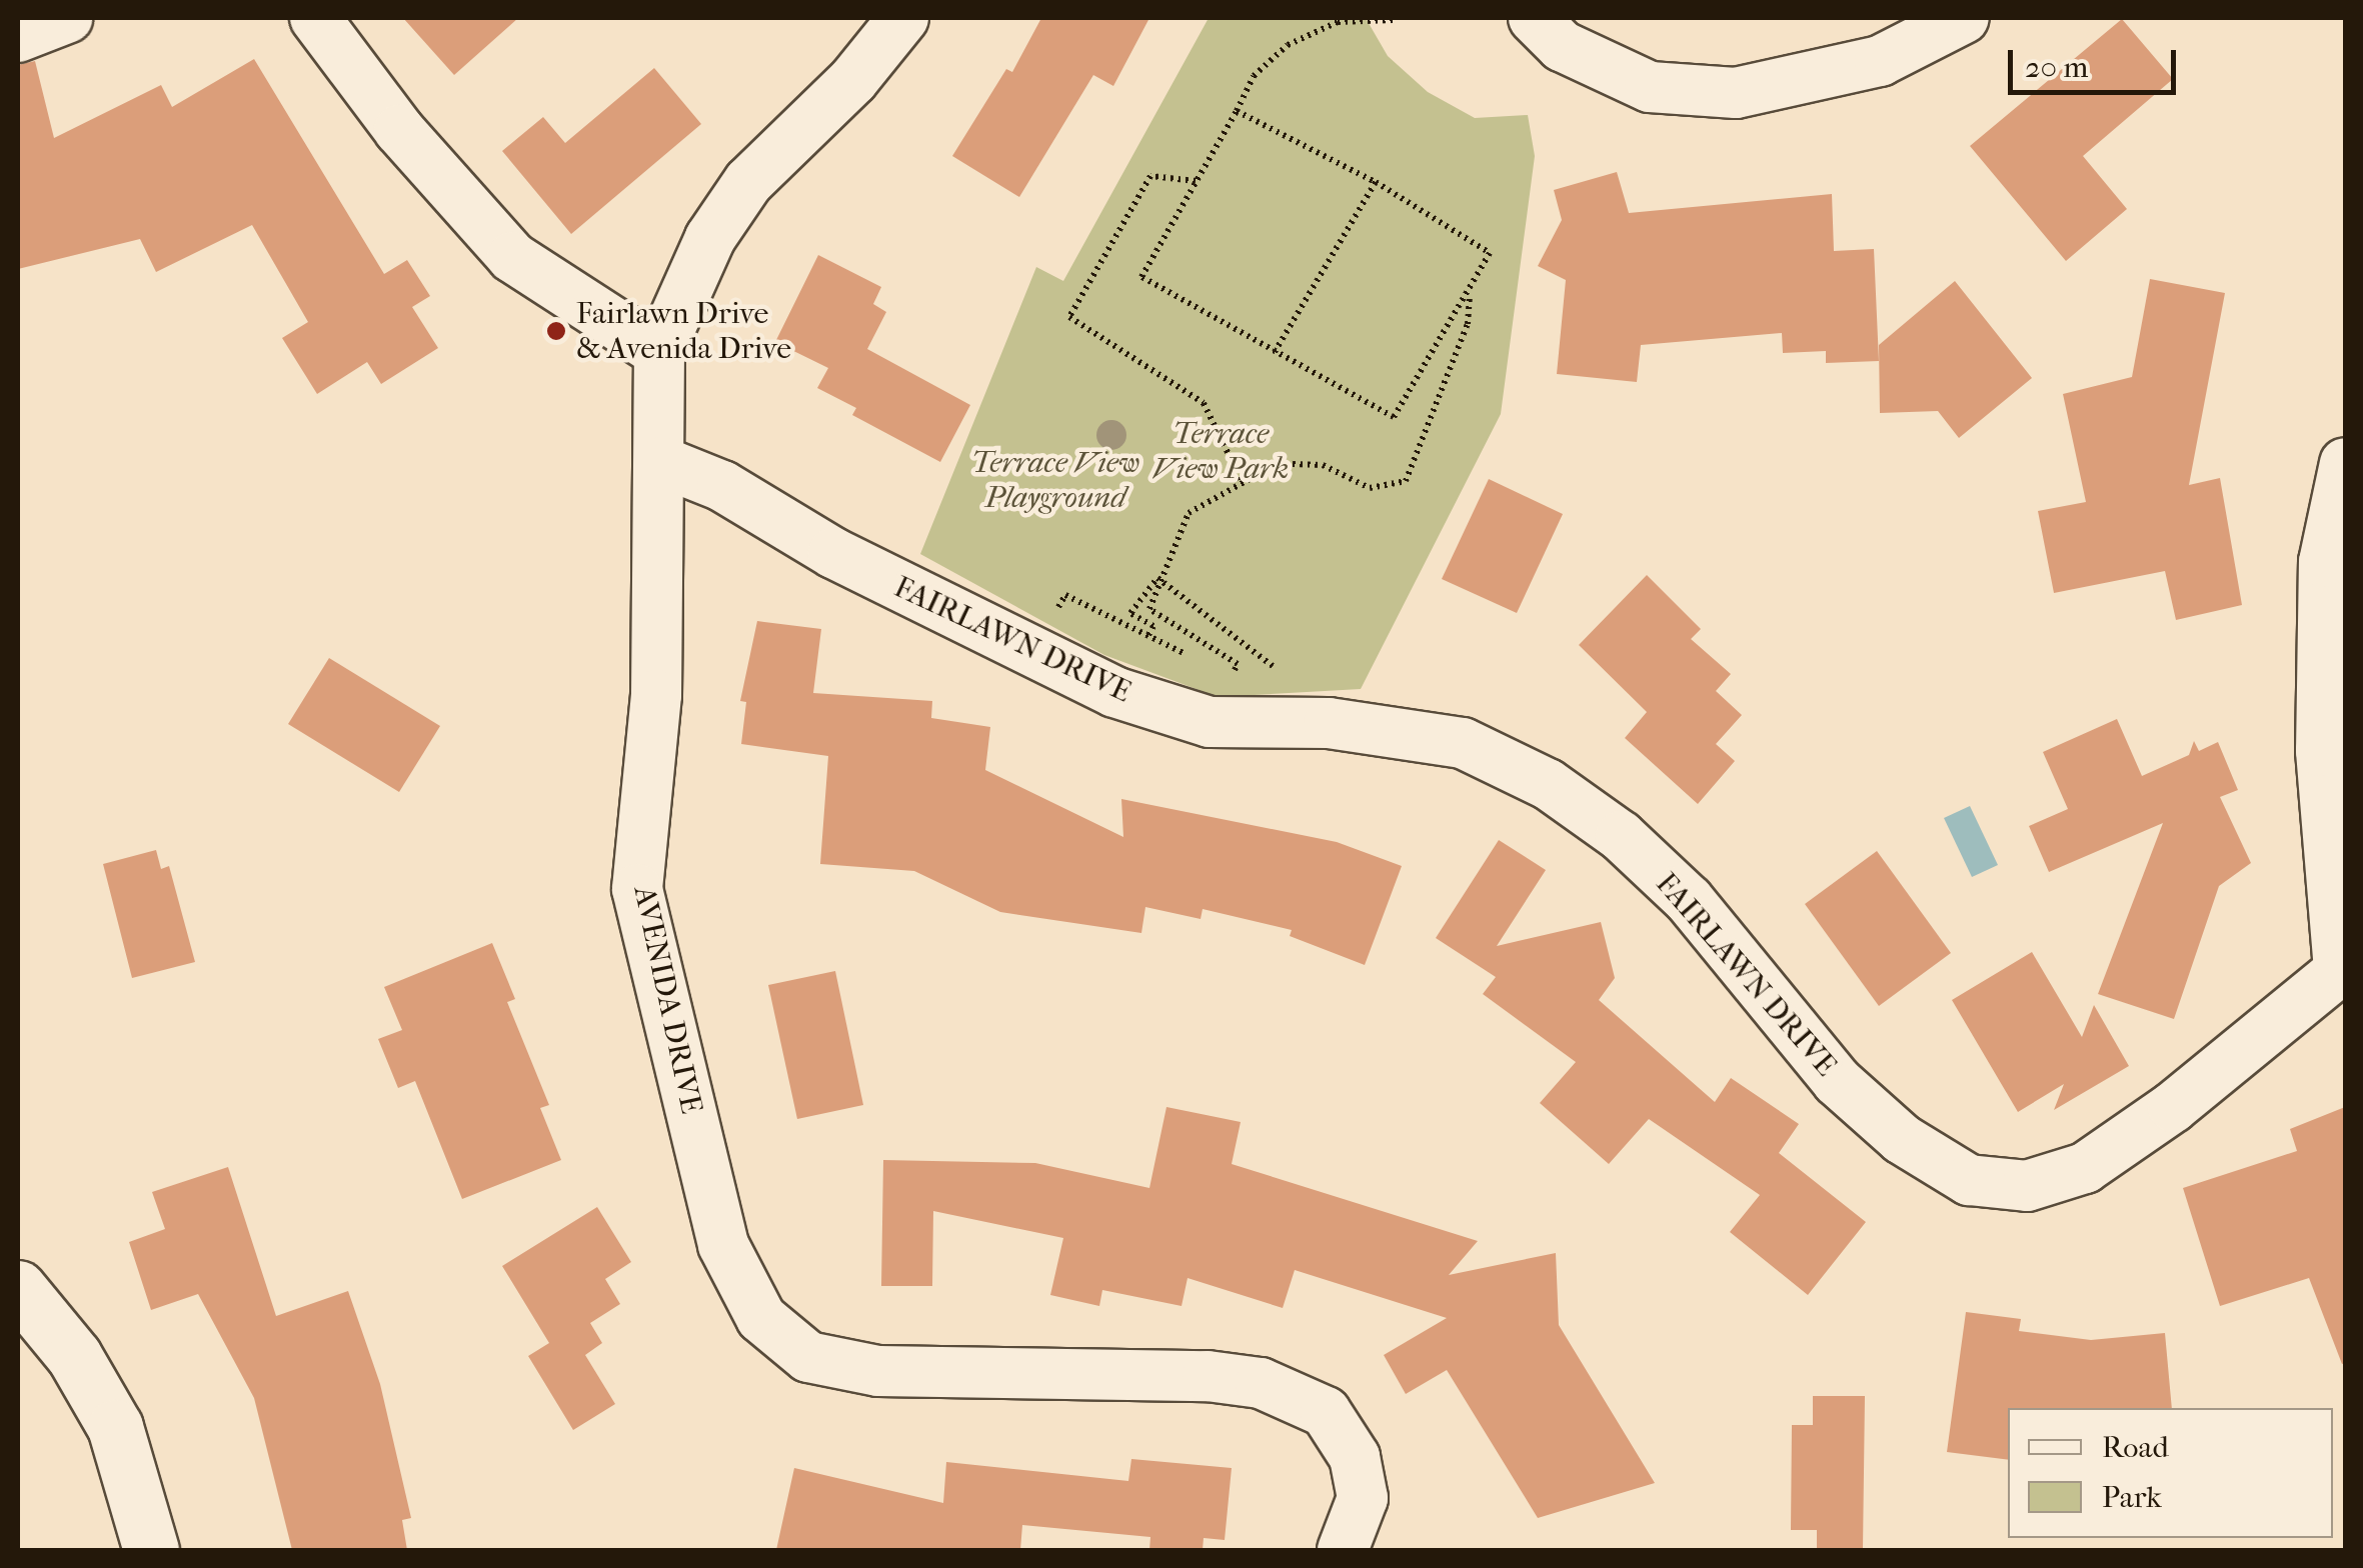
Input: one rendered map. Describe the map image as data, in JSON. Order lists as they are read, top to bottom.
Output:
{
  "streets": {
    "street": ["FAIRLAWN DRIVE", "AVENIDA DRIVE"]
  },
  "crossings": [
    ["FAIRLAWN DRIVE", "AVENIDA DRIVE"]
  ],
  "parks": ["Terrace View Park", "Terrace View Playground"],
  "places": ["Fairlawn Drive & Avenida Drive"],
  "legend": ["Road", "Park"],
  "scale_bar": "20 m"
}
